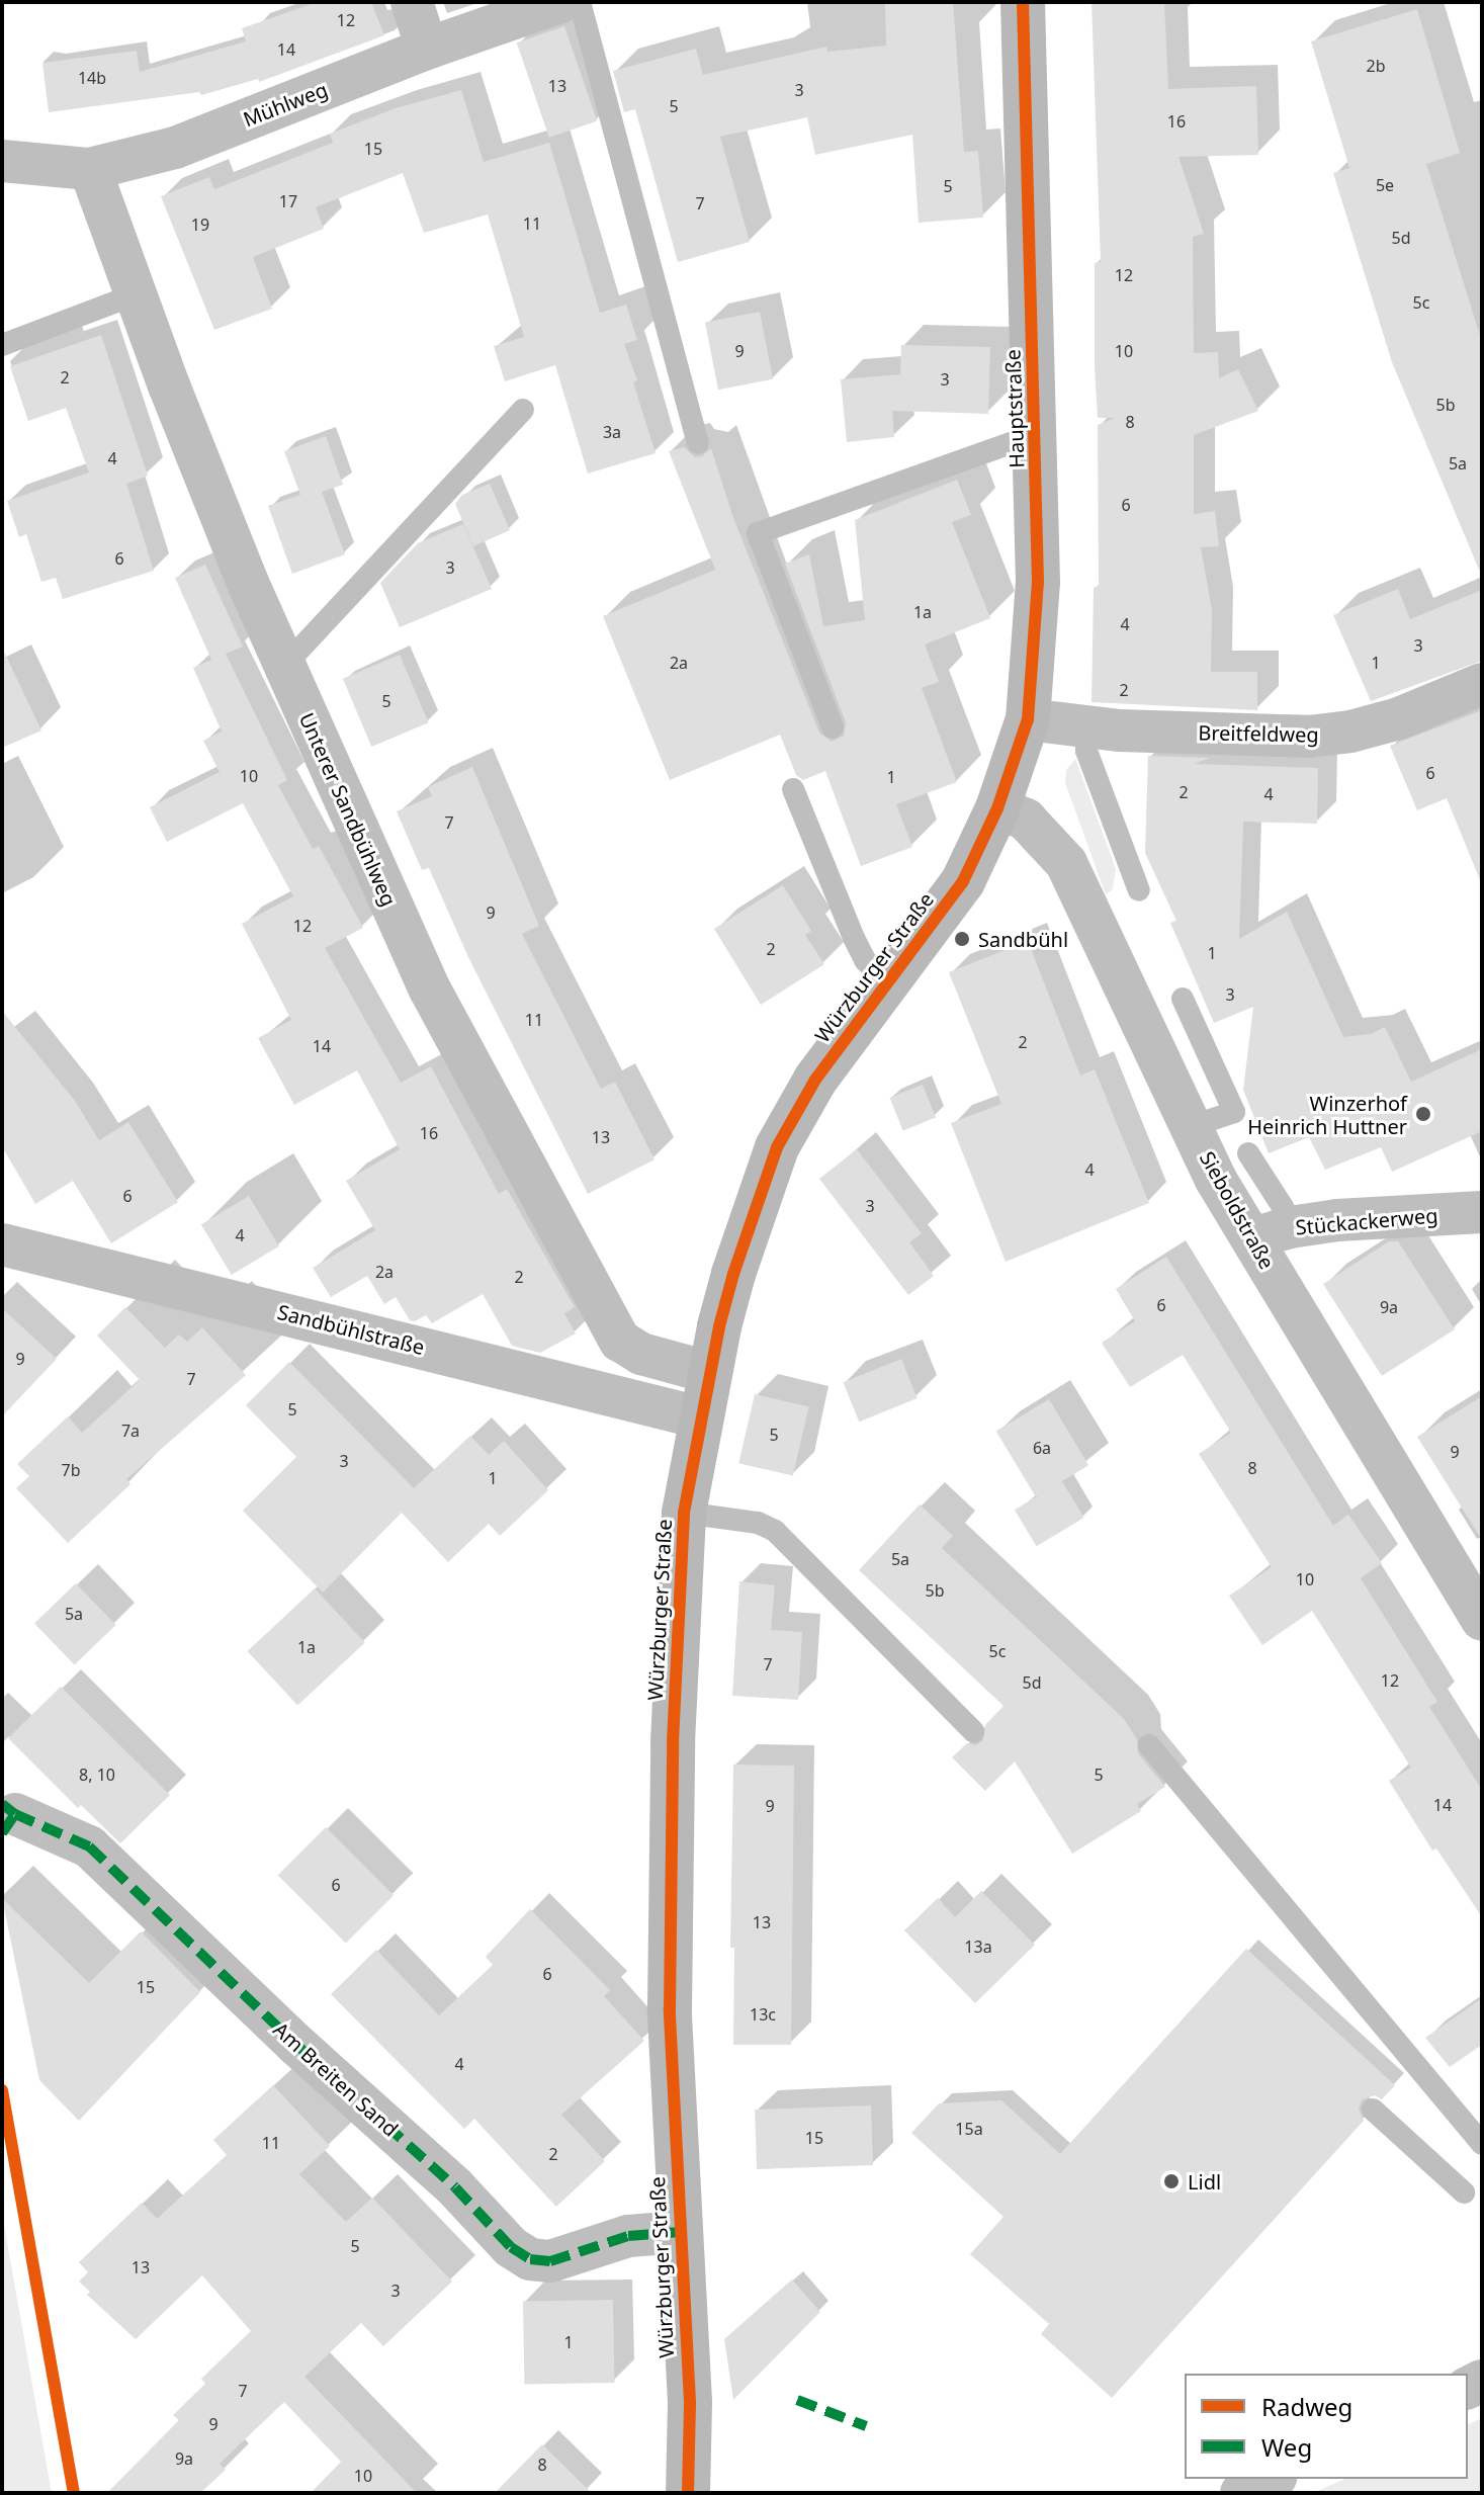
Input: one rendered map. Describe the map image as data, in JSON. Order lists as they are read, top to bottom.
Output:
{
  "streets": {
    "street": [
      "Mühlweg",
      "Hauptstraße",
      "Breitfeldweg",
      "Unterer Sandbühlweg",
      "Würzburger Straße",
      "Sieboldstraße",
      "Stückackerweg",
      "Sandbühlstraße",
      "Am Breiten Sand"
    ]
  },
  "crossings": [
    ["Mühlweg", "Unterer Sandbühlweg"],
    ["Hauptstraße", "Breitfeldweg"],
    ["Hauptstraße", "Würzburger Straße"],
    ["Hauptstraße", "Sieboldstraße"],
    ["Unterer Sandbühlweg", "Würzburger Straße"],
    ["Würzburger Straße", "Sieboldstraße"],
    ["Würzburger Straße", "Sandbühlstraße"],
    ["Würzburger Straße", "Am Breiten Sand"],
    ["Sieboldstraße", "Stückackerweg"]
  ],
  "places": ["Sandbühl", "Winzerhof Heinrich Huttner", "Lidl"],
  "house_numbers": [
    "12",
    "14",
    "2b",
    "14b",
    "13",
    "3",
    "5",
    "16",
    "15",
    "5e",
    "5",
    "17",
    "7",
    "11",
    "19",
    "5d",
    "12",
    "5c",
    "9",
    "10",
    "2",
    "3",
    "5b",
    "8",
    "3a",
    "4",
    "5a",
    "6",
    "6",
    "3",
    "1a",
    "4",
    "3",
    "2a",
    "1",
    "2",
    "5",
    "6",
    "10",
    "1",
    "2",
    "4",
    "7",
    "9",
    "12",
    "2",
    "1",
    "3",
    "11",
    "2",
    "14",
    "16",
    "13",
    "4",
    "6",
    "3",
    "4",
    "2a",
    "2",
    "6",
    "9a",
    "9",
    "7",
    "5",
    "7a",
    "5",
    "6a",
    "9",
    "3",
    "8",
    "7b",
    "1",
    "5a",
    "10",
    "5b",
    "5a",
    "1a",
    "5c",
    "7",
    "12",
    "5d",
    "8, 10",
    "5",
    "14",
    "9",
    "6",
    "13",
    "13a",
    "6",
    "15",
    "13c",
    "4",
    "15a",
    "15",
    "11",
    "2",
    "5",
    "13",
    "3",
    "1",
    "7",
    "9",
    "9a",
    "8",
    "10"
  ],
  "legend": ["Radweg", "Weg"]
}
